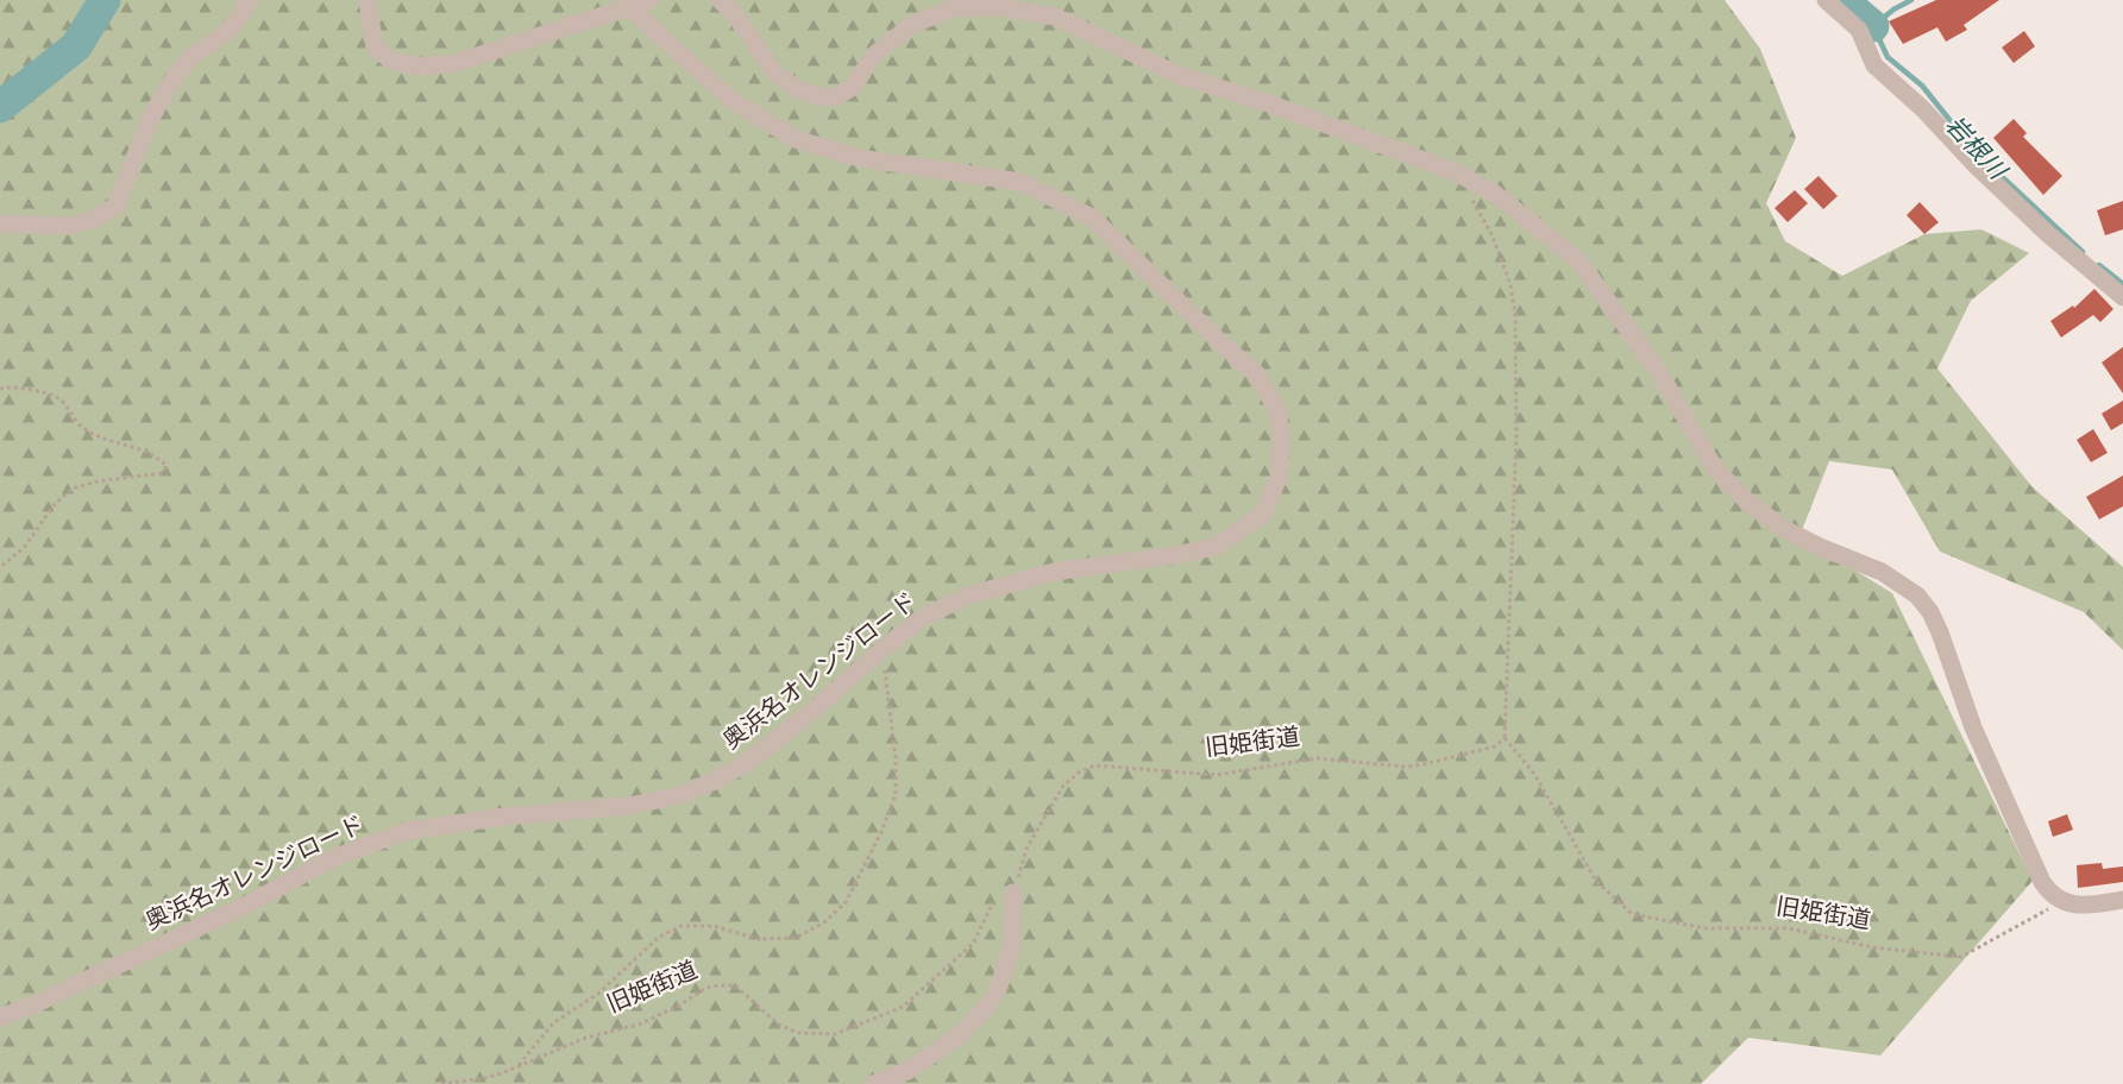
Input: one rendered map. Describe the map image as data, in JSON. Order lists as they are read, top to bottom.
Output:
{
  "streets": {
    "street": ["奥浜名オレンジロード"],
    "path": ["旧姫街道"]
  },
  "water": ["岩根川"]
}
